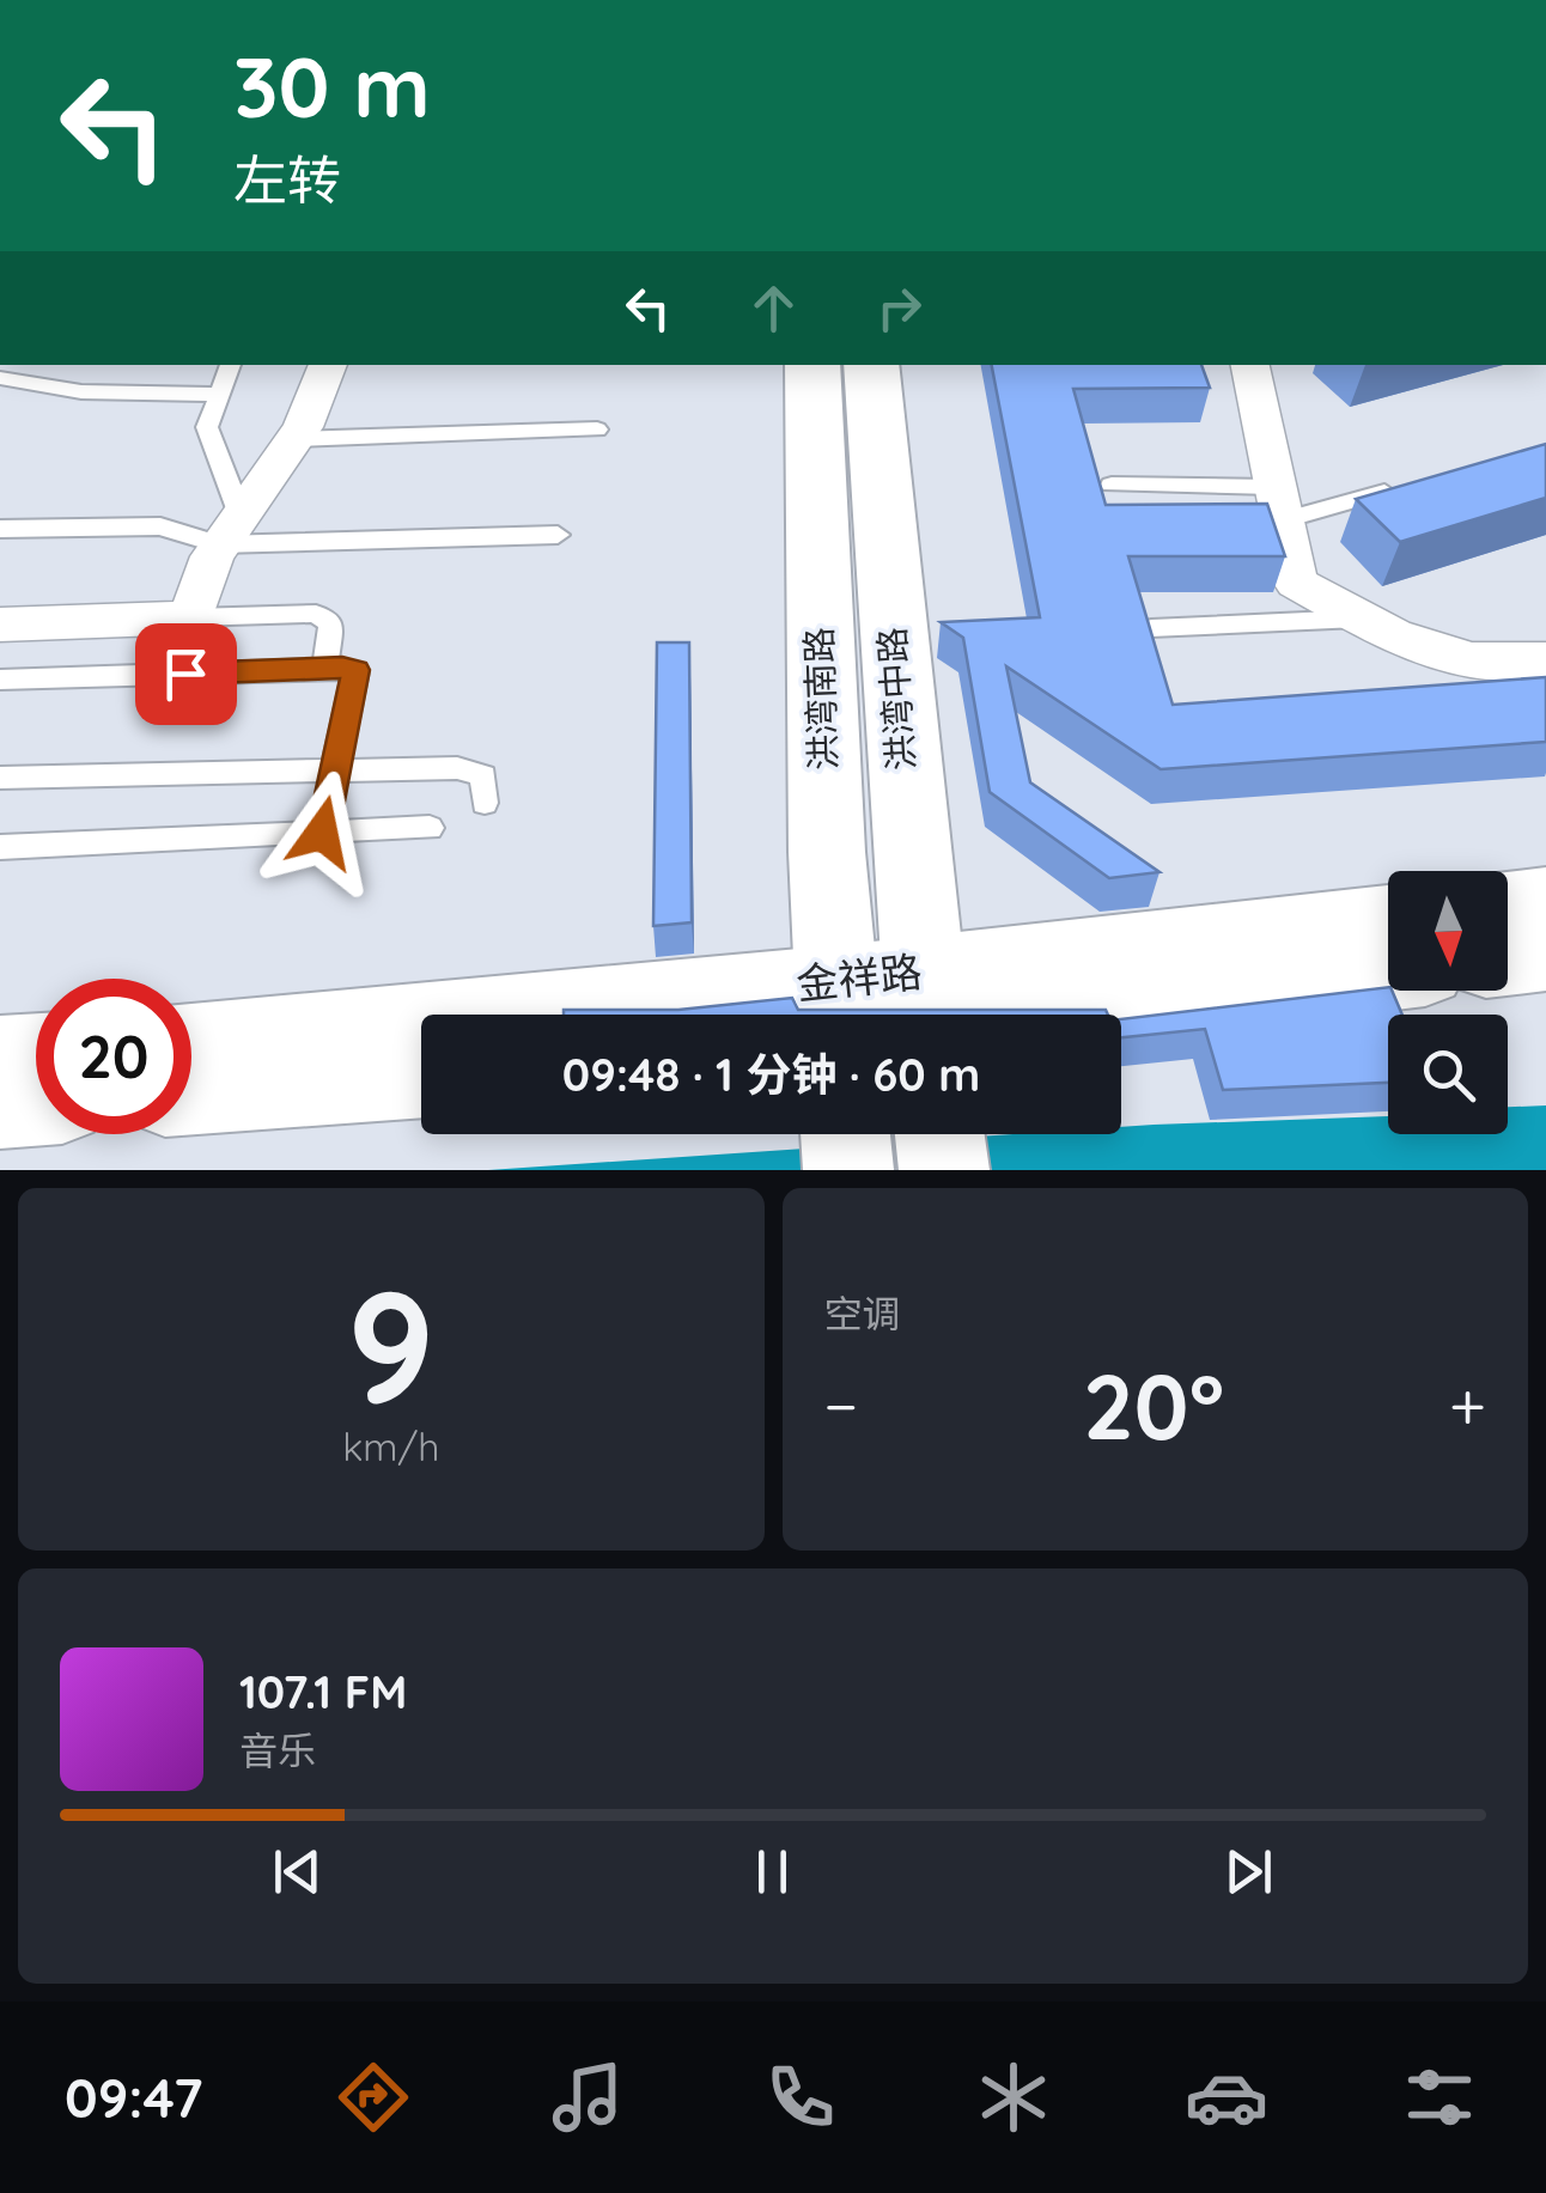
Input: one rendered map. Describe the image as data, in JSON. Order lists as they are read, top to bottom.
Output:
{
  "streets": {
    "main road": ["洪湾南路", "洪湾中路", "金祥路"]
  },
  "crossings": [
    ["洪湾南路", "洪湾中路"],
    ["洪湾南路", "金祥路"],
    ["洪湾中路", "金祥路"]
  ],
  "north": "bottom",
  "page": {
    "turn": ["30 m", "左转"],
    "limit": "20",
    "trip": "09:48 · 1 分钟 · 60 m",
    "tile": [
      ["9", "km/h"],
      "空调"
    ],
    "heat": ["−", "20°", "+"],
    "song": ["107.1 FM", "音乐"],
    "tabs": "09:47"
  }
}
